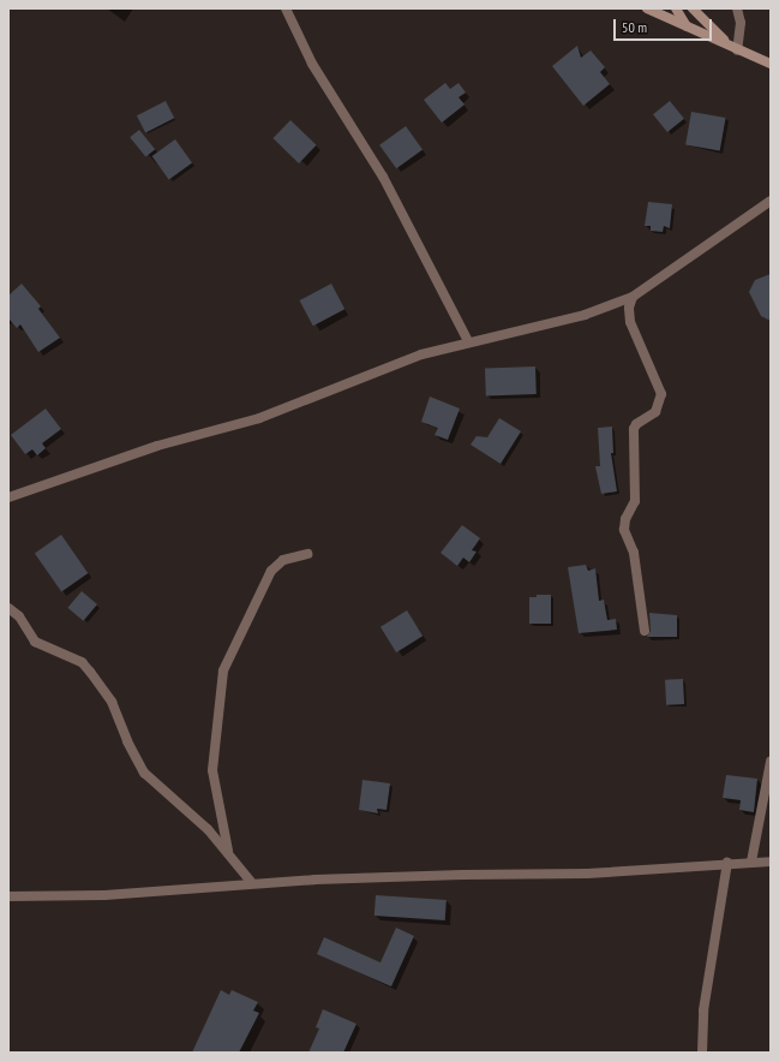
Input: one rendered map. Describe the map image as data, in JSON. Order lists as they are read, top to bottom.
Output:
{
  "scale_bar": "50 m"
}
